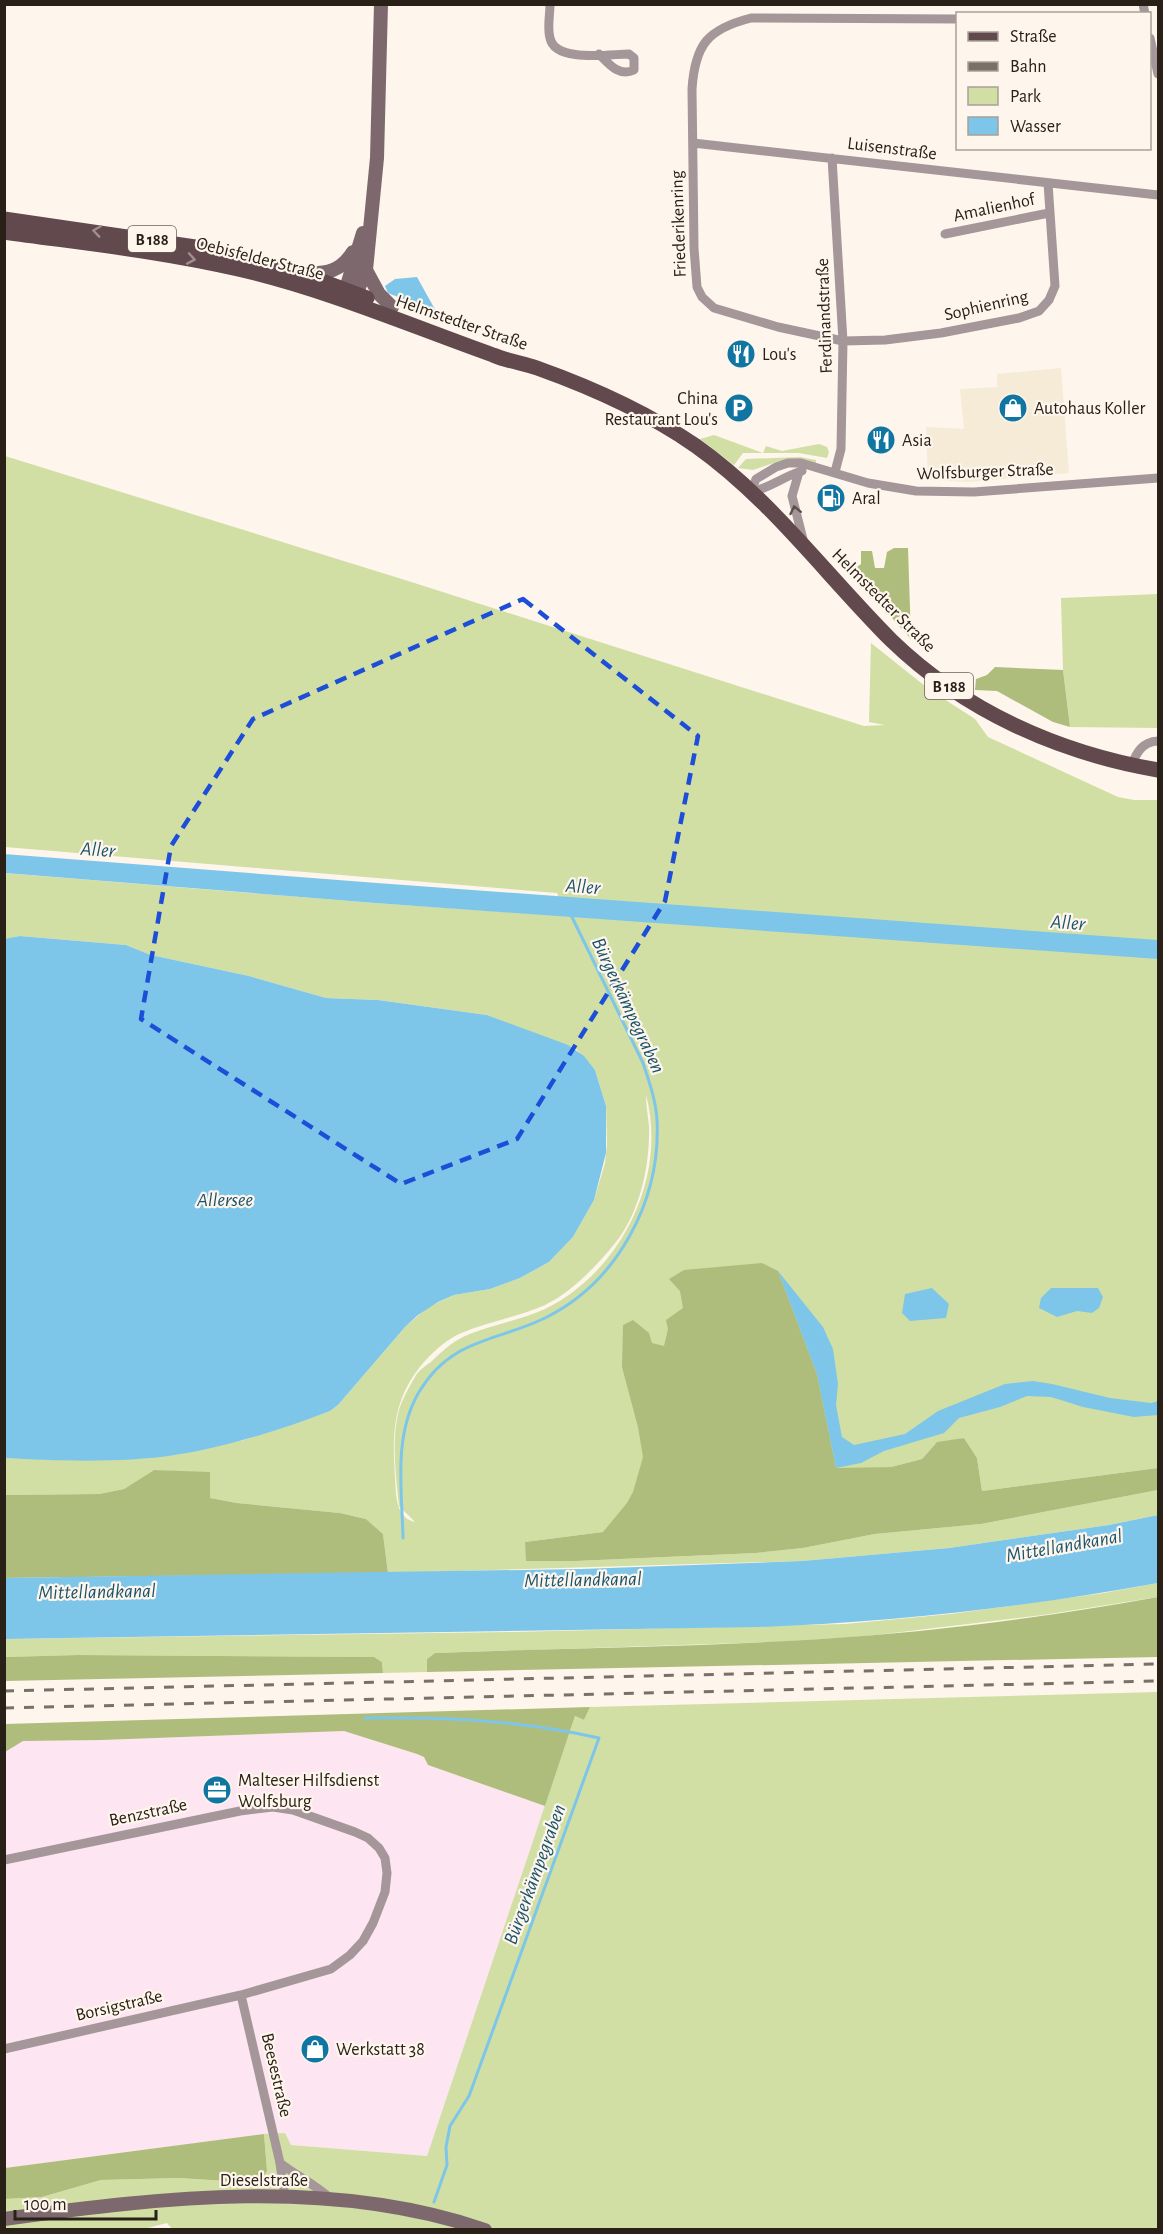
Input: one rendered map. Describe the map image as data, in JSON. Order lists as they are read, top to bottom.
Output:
{
  "streets": {
    "main road": [
      "B 188",
      "Oebisfelder Straße",
      "Helmstedter Straße",
      "Dieselstraße"
    ],
    "street": [
      "Luisenstraße",
      "Amalienhof",
      "Friederikenring",
      "Sophienring",
      "Ferdinandstraße",
      "Wolfsburger Straße",
      "Benzstraße",
      "Borsigstraße",
      "Beesestraße"
    ]
  },
  "crossings": [
    ["Luisenstraße", "Friederikenring"],
    ["Luisenstraße", "Sophienring"],
    ["Luisenstraße", "Ferdinandstraße"],
    ["Amalienhof", "Sophienring"],
    ["Friederikenring", "Sophienring"],
    ["Friederikenring", "Ferdinandstraße"],
    ["Oebisfelder Straße", "Helmstedter Straße"],
    ["Sophienring", "Ferdinandstraße"],
    ["Ferdinandstraße", "Wolfsburger Straße"],
    ["Helmstedter Straße", "Wolfsburger Straße"],
    ["Benzstraße", "Borsigstraße"],
    ["Benzstraße", "Beesestraße"],
    ["Borsigstraße", "Beesestraße"],
    ["Beesestraße", "Dieselstraße"]
  ],
  "water": [
    "Aller",
    "Bürgerkämpegraben",
    "Allersee",
    "Mittellandkanal"
  ],
  "places": {
    "restaurant": ["Lou's", "Asia"],
    "parking": ["China Restaurant Lou's"],
    "shop": ["Autohaus Koller", "Werkstatt 38"],
    "fuel station": ["Aral"],
    "office": ["Malteser Hilfsdienst Wolfsburg"]
  },
  "legend": [
    "Straße",
    "Bahn",
    "Park",
    "Wasser"
  ],
  "scale_bar": "100 m"
}
